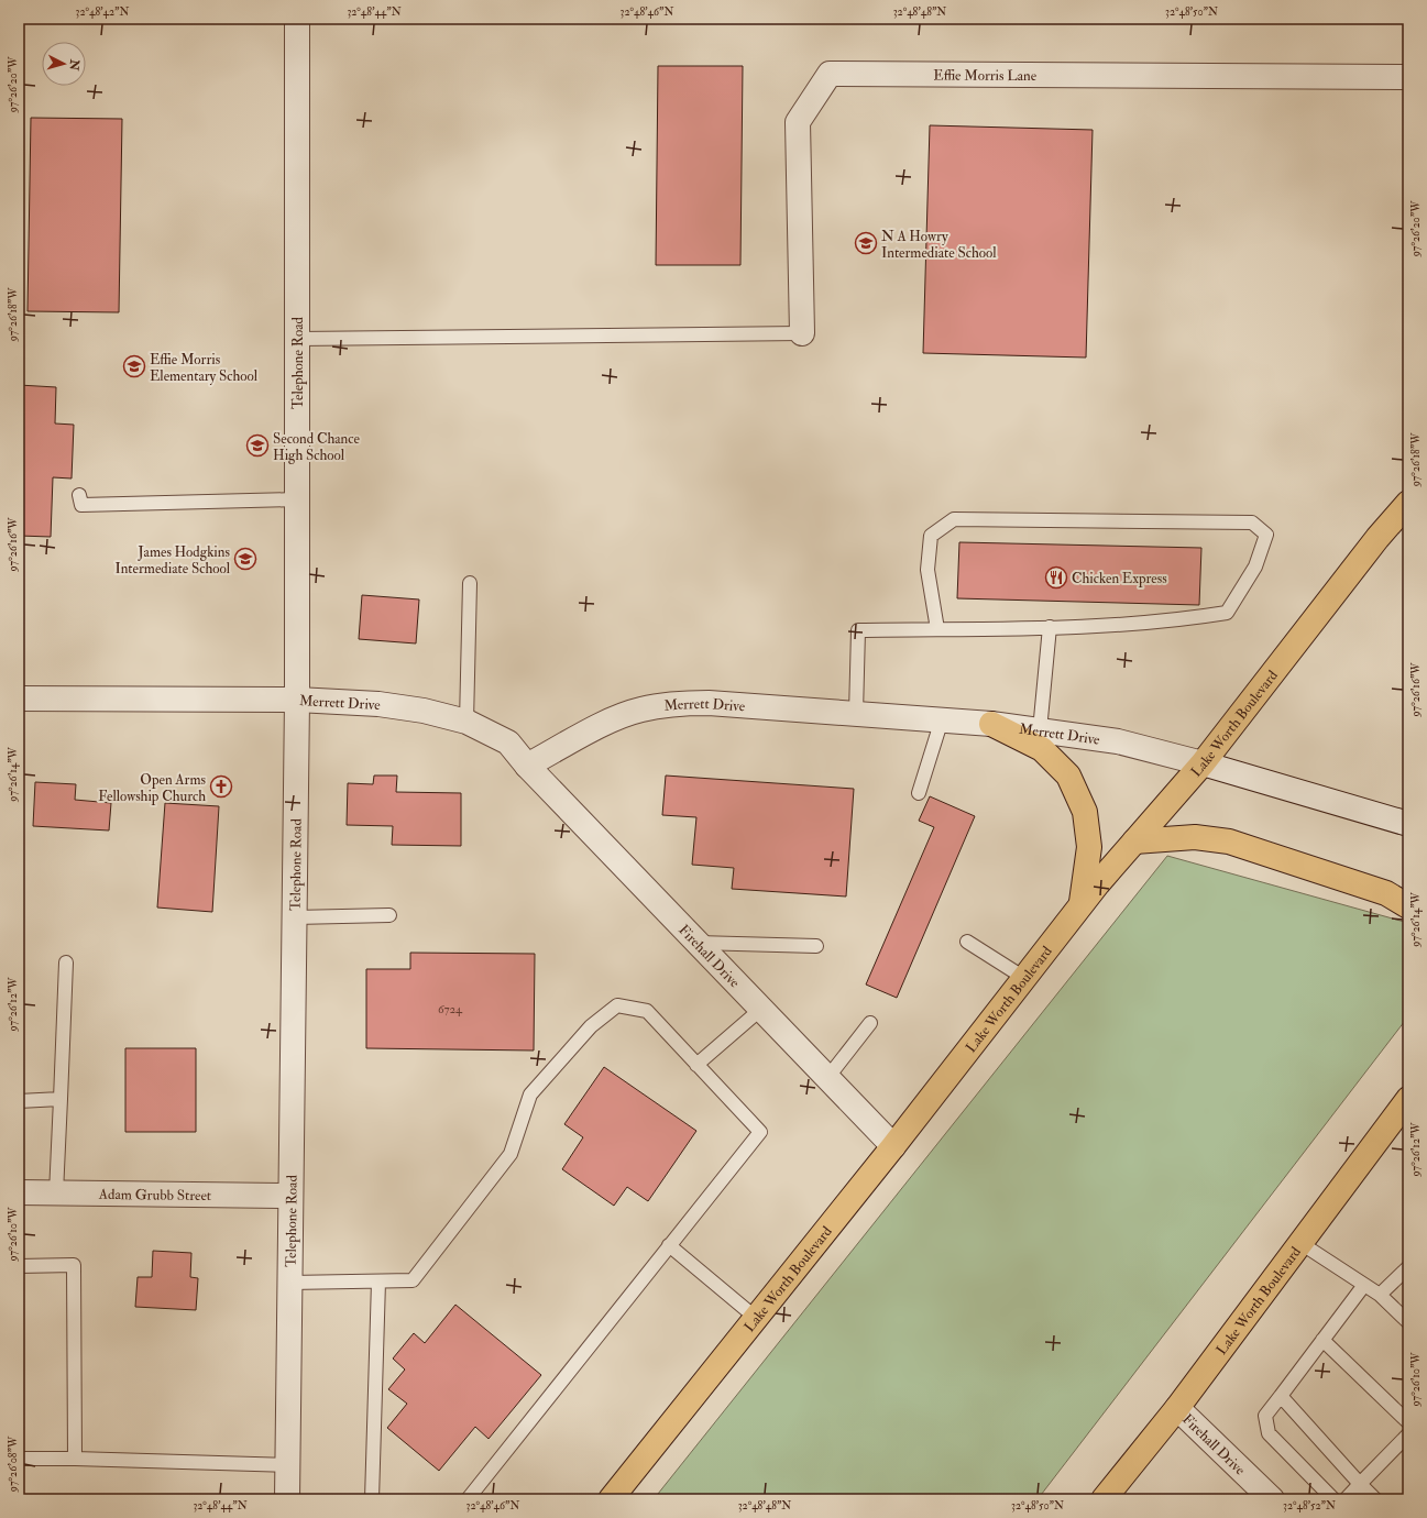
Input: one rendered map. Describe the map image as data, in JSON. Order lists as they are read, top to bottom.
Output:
{
  "streets": {
    "highway": ["Lake Worth Boulevard"],
    "street": [
      "Effie Morris Lane",
      "Telephone Road",
      "Merrett Drive",
      "Firehall Drive",
      "Adam Grubb Street"
    ]
  },
  "crossings": [
    ["Telephone Road", "Merrett Drive"],
    ["Telephone Road", "Adam Grubb Street"],
    ["Merrett Drive", "Lake Worth Boulevard"],
    ["Merrett Drive", "Firehall Drive"],
    ["Lake Worth Boulevard", "Firehall Drive"]
  ],
  "places": {
    "school or university": [
      "N A Howry Intermediate School",
      "Effie Morris Elementary School",
      "Second Chance High School",
      "James Hodgkins Intermediate School"
    ],
    "restaurant": ["Chicken Express"],
    "church": ["Open Arms Fellowship Church"]
  },
  "house_numbers": ["6724"],
  "north": "right",
  "coordinates": [
    "32°48'42\"N",
    "32°48'44\"N",
    "32°48'46\"N",
    "32°48'48\"N",
    "32°48'50\"N",
    "97°26'20\"W",
    "97°26'18\"W",
    "97°26'16\"W",
    "97°26'14\"W",
    "97°26'12\"W",
    "97°26'10\"W",
    "97°26'08\"W",
    "32°48'52\"N"
  ]
}
